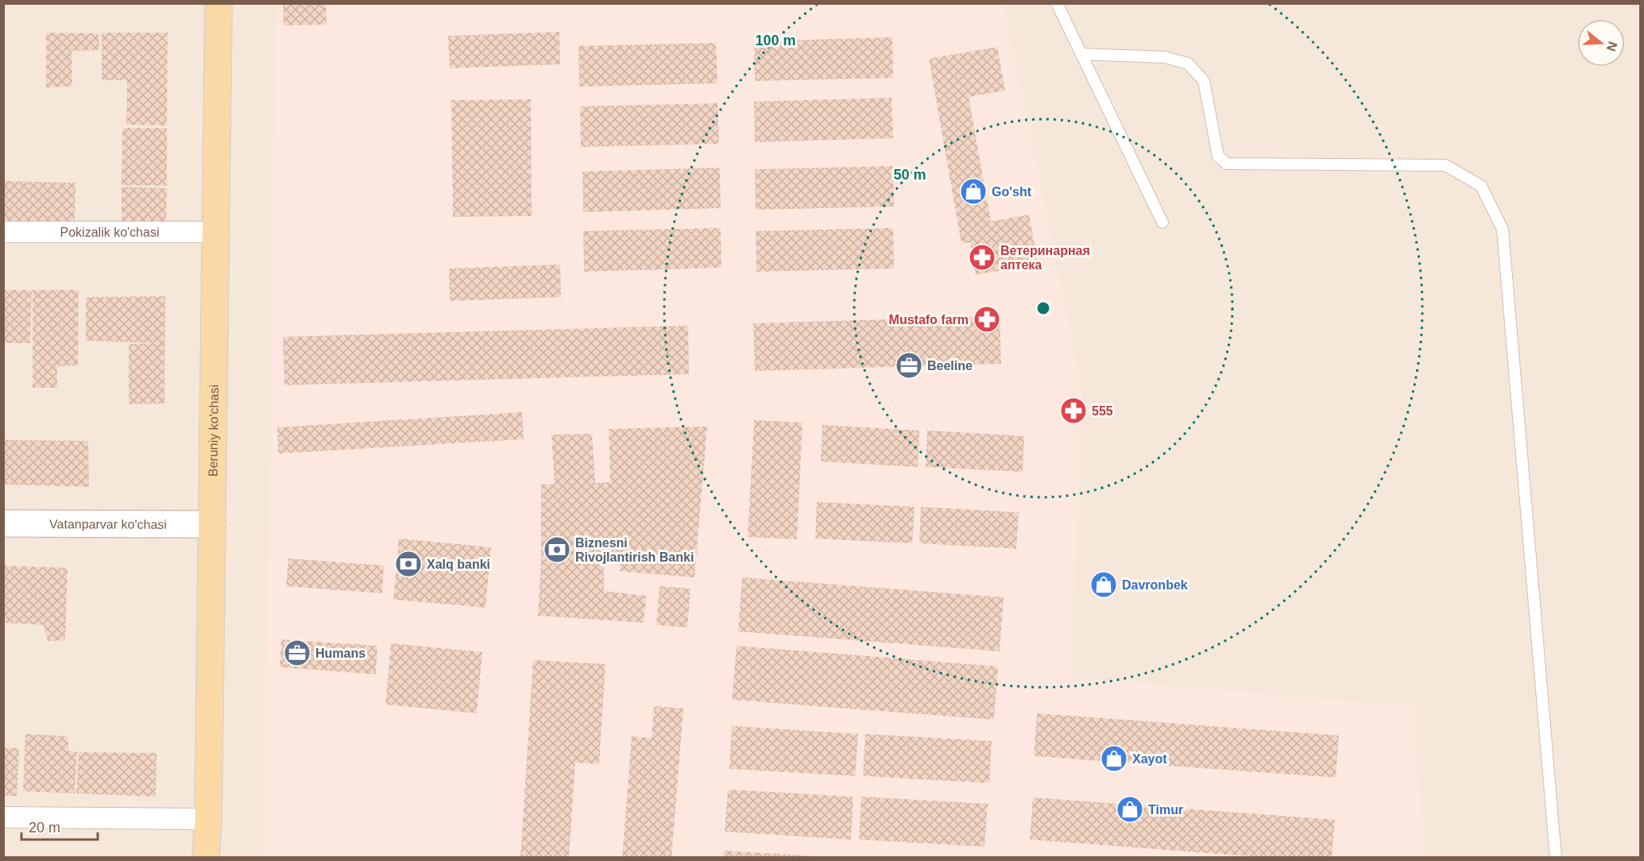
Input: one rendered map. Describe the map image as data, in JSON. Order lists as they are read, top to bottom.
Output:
{
  "streets": {
    "main road": ["Beruniy ko'chasi"],
    "street": ["Pokizalik ko'chasi", "Vatanparvar ko'chasi"]
  },
  "crossings": [
    ["Pokizalik ko'chasi", "Beruniy ko'chasi"],
    ["Beruniy ko'chasi", "Vatanparvar ko'chasi"]
  ],
  "places": {
    "shop": [
      "Go'sht",
      "Davronbek",
      "Xayot",
      "Timur"
    ],
    "pharmacy": ["Ветеринарная аптека", "Mustafo farm", "555"],
    "office": ["Beeline", "Humans"],
    "bank": ["Biznesni Rivojlantirish Banki", "Xalq banki"]
  },
  "scale_bar": "20 m",
  "north": "right",
  "rings": ["100 m", "50 m"]
}
